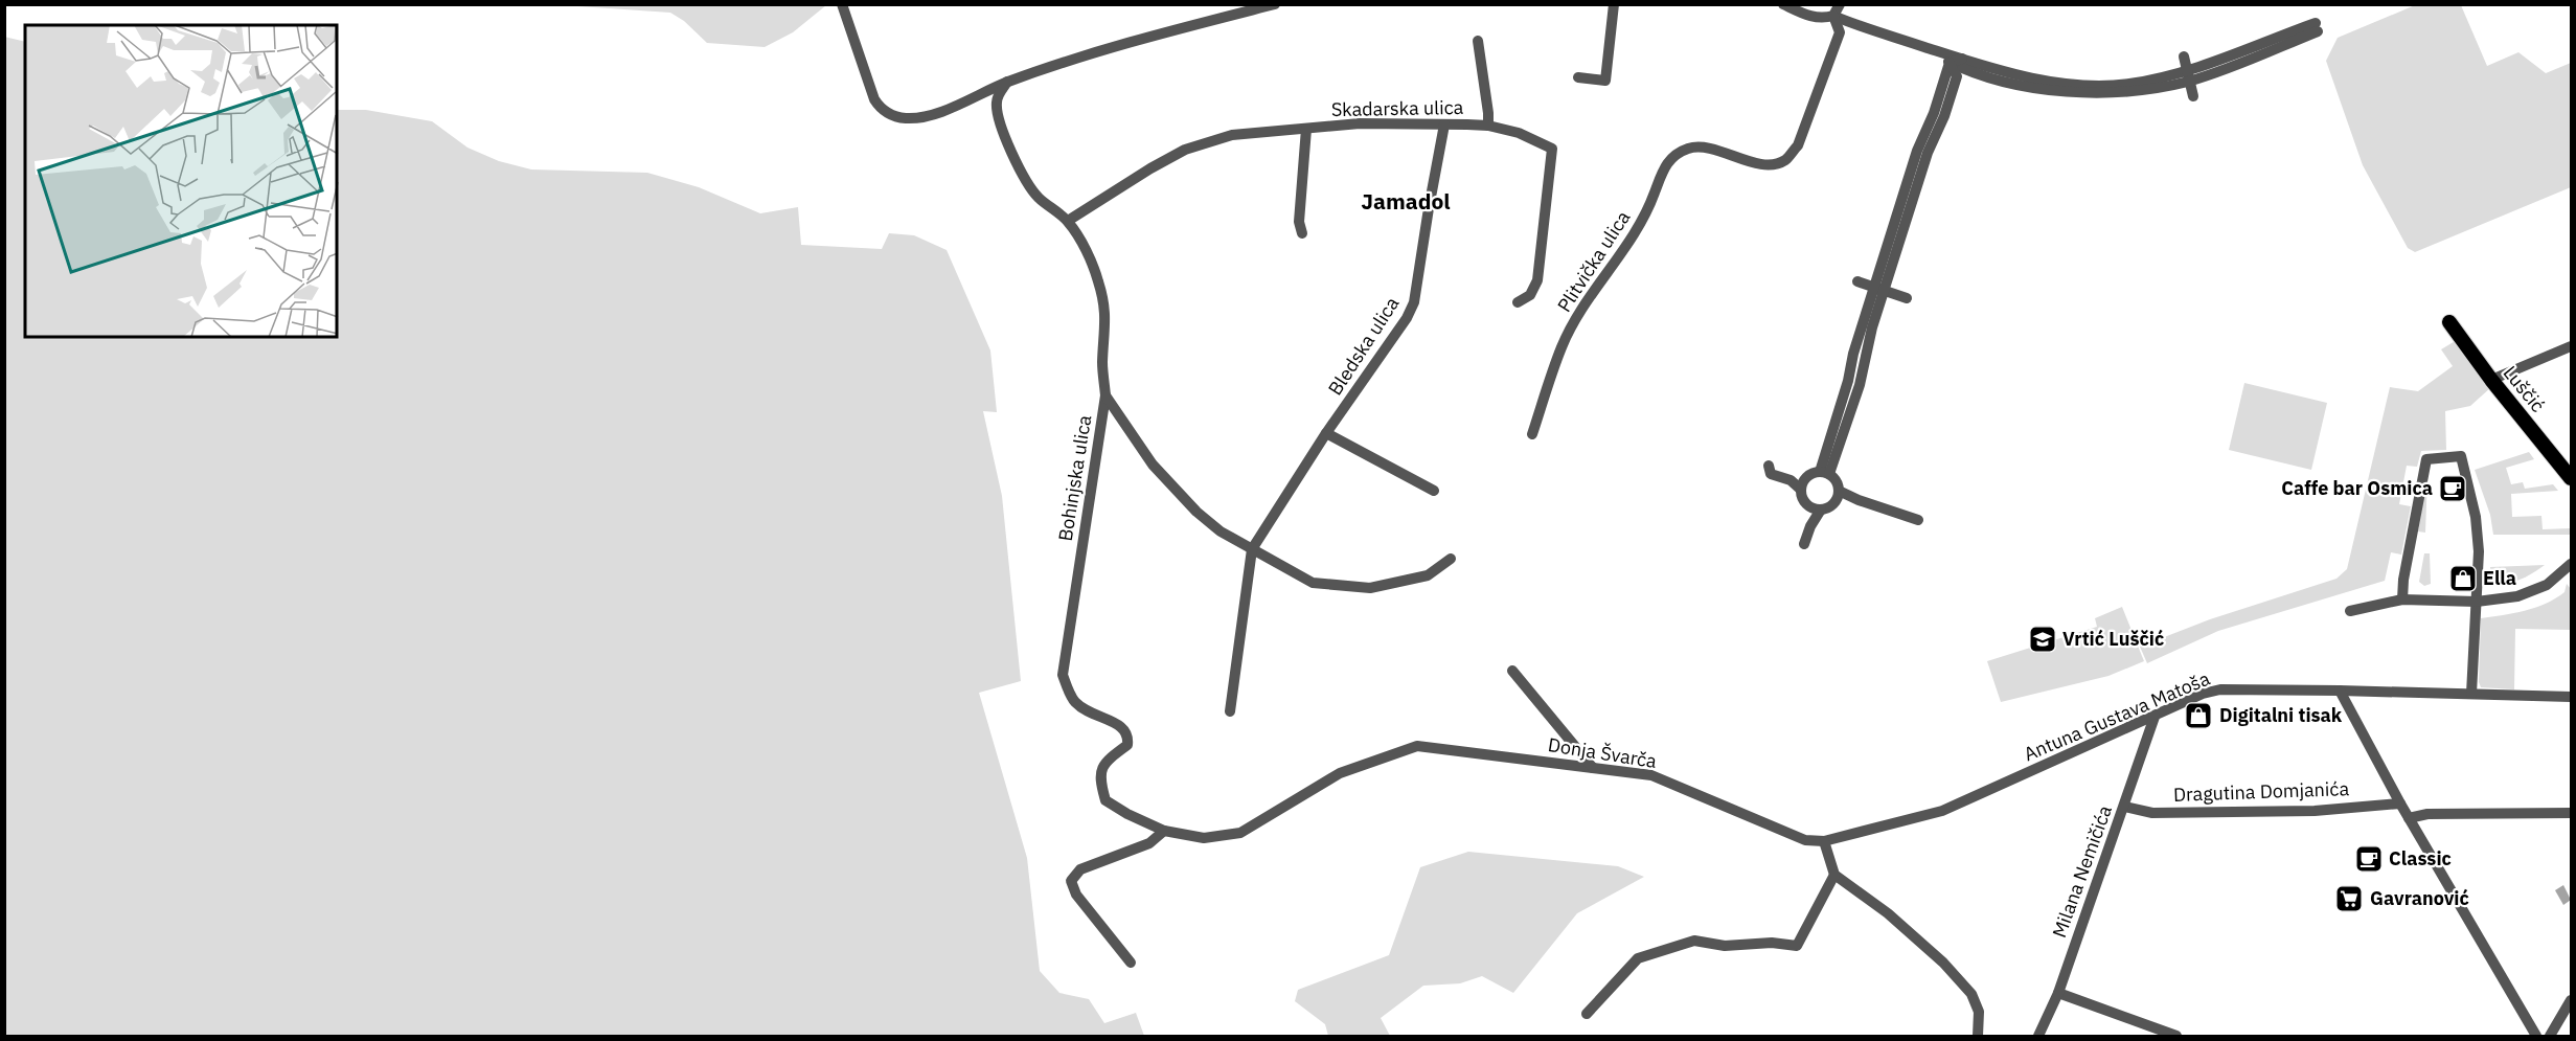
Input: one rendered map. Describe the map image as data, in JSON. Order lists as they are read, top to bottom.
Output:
{
  "streets": {
    "main road": ["Luščić"],
    "street": [
      "Skadarska ulica",
      "Plitvička ulica",
      "Bledska ulica",
      "Bohinjska ulica",
      "Antuna Gustava Matoša",
      "Donja Švarča",
      "Dragutina Domjanića",
      "Milana Nemičića"
    ]
  },
  "crossings": [
    ["Skadarska ulica", "Bledska ulica"],
    ["Skadarska ulica", "Bohinjska ulica"],
    ["Bohinjska ulica", "Donja Švarča"],
    ["Antuna Gustava Matoša", "Donja Švarča"],
    ["Antuna Gustava Matoša", "Milana Nemičića"],
    ["Dragutina Domjanića", "Milana Nemičića"]
  ],
  "districts": ["Jamadol"],
  "places": {
    "cafe": ["Caffe bar Osmica", "Classic"],
    "shop": ["Ella", "Digitalni tisak"],
    "school or university": ["Vrtić Luščić"],
    "supermarket": ["Gavranović"]
  }
}
